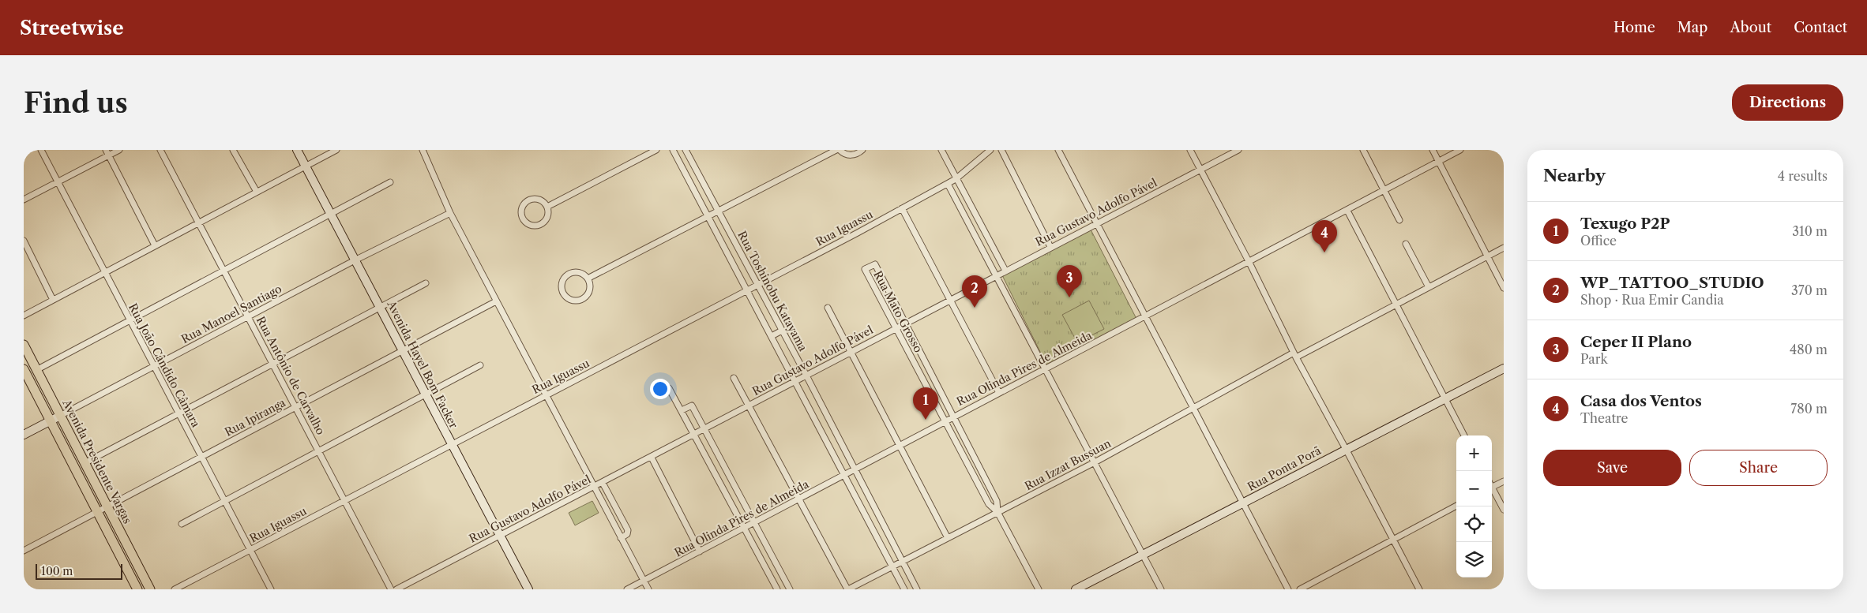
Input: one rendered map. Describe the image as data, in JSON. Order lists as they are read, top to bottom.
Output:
{
  "streets": {
    "main road": ["Avenida Presidente Vargas"],
    "street": [
      "Rua Gustavo Adolfo Pável",
      "Rua Iguassu",
      "Rua Toshinobu Katayama",
      "Rua Mato Grosso",
      "Rua Manoel Santiago",
      "Avenida Hayel Bom Facker",
      "Rua João Cândido Câmara",
      "Rua Olinda Pires de Almeida",
      "Rua Antônio de Carvalho",
      "Rua Ipiranga",
      "Rua Izzat Bussuan",
      "Rua Ponta Porã"
    ]
  },
  "crossings": [
    ["Rua Gustavo Adolfo Pável", "Rua Toshinobu Katayama"],
    ["Rua Gustavo Adolfo Pável", "Rua Mato Grosso"],
    ["Rua Gustavo Adolfo Pável", "Avenida Hayel Bom Facker"],
    ["Rua Iguassu", "Rua Toshinobu Katayama"],
    ["Rua Iguassu", "Avenida Hayel Bom Facker"],
    ["Rua Iguassu", "Rua João Cândido Câmara"],
    ["Rua Iguassu", "Rua Antônio de Carvalho"],
    ["Rua Toshinobu Katayama", "Rua Olinda Pires de Almeida"],
    ["Rua Toshinobu Katayama", "Rua Izzat Bussuan"],
    ["Rua Mato Grosso", "Rua Olinda Pires de Almeida"],
    ["Rua Mato Grosso", "Rua Izzat Bussuan"],
    ["Rua Manoel Santiago", "Avenida Hayel Bom Facker"],
    ["Rua Manoel Santiago", "Rua João Cândido Câmara"],
    ["Rua Manoel Santiago", "Rua Antônio de Carvalho"],
    ["Rua Manoel Santiago", "Avenida Presidente Vargas"],
    ["Avenida Hayel Bom Facker", "Rua Ipiranga"],
    ["Rua João Cândido Câmara", "Rua Ipiranga"],
    ["Rua Antônio de Carvalho", "Rua Ipiranga"],
    ["Rua Ipiranga", "Avenida Presidente Vargas"]
  ],
  "scale_bar": "100 m",
  "page": {
    "header": "Streetwise",
    "nav": [
      "Home",
      "Map",
      "About",
      "Contact"
    ],
    "buttons": [
      "Directions",
      ["Save", "Share"]
    ],
    "title": "Find us",
    "heading": ["Nearby", "4 results"],
    "list": [
      {
        "mark": "1",
        "name": "Texugo P2P",
        "note": "Office",
        "value": "310 m"
      },
      {
        "mark": "2",
        "name": "WP_TATTOO_STUDIO",
        "note": "Shop · Rua Emir Candia",
        "value": "370 m"
      },
      {
        "mark": "3",
        "name": "Ceper II Plano",
        "note": "Park",
        "value": "480 m"
      },
      {
        "mark": "4",
        "name": "Casa dos Ventos",
        "note": "Theatre",
        "value": "780 m"
      }
    ],
    "pins": [
      "4",
      "3",
      "2",
      "1"
    ],
    "map_buttons": ["+", "−"],
    "scale": "100 m"
  }
}
